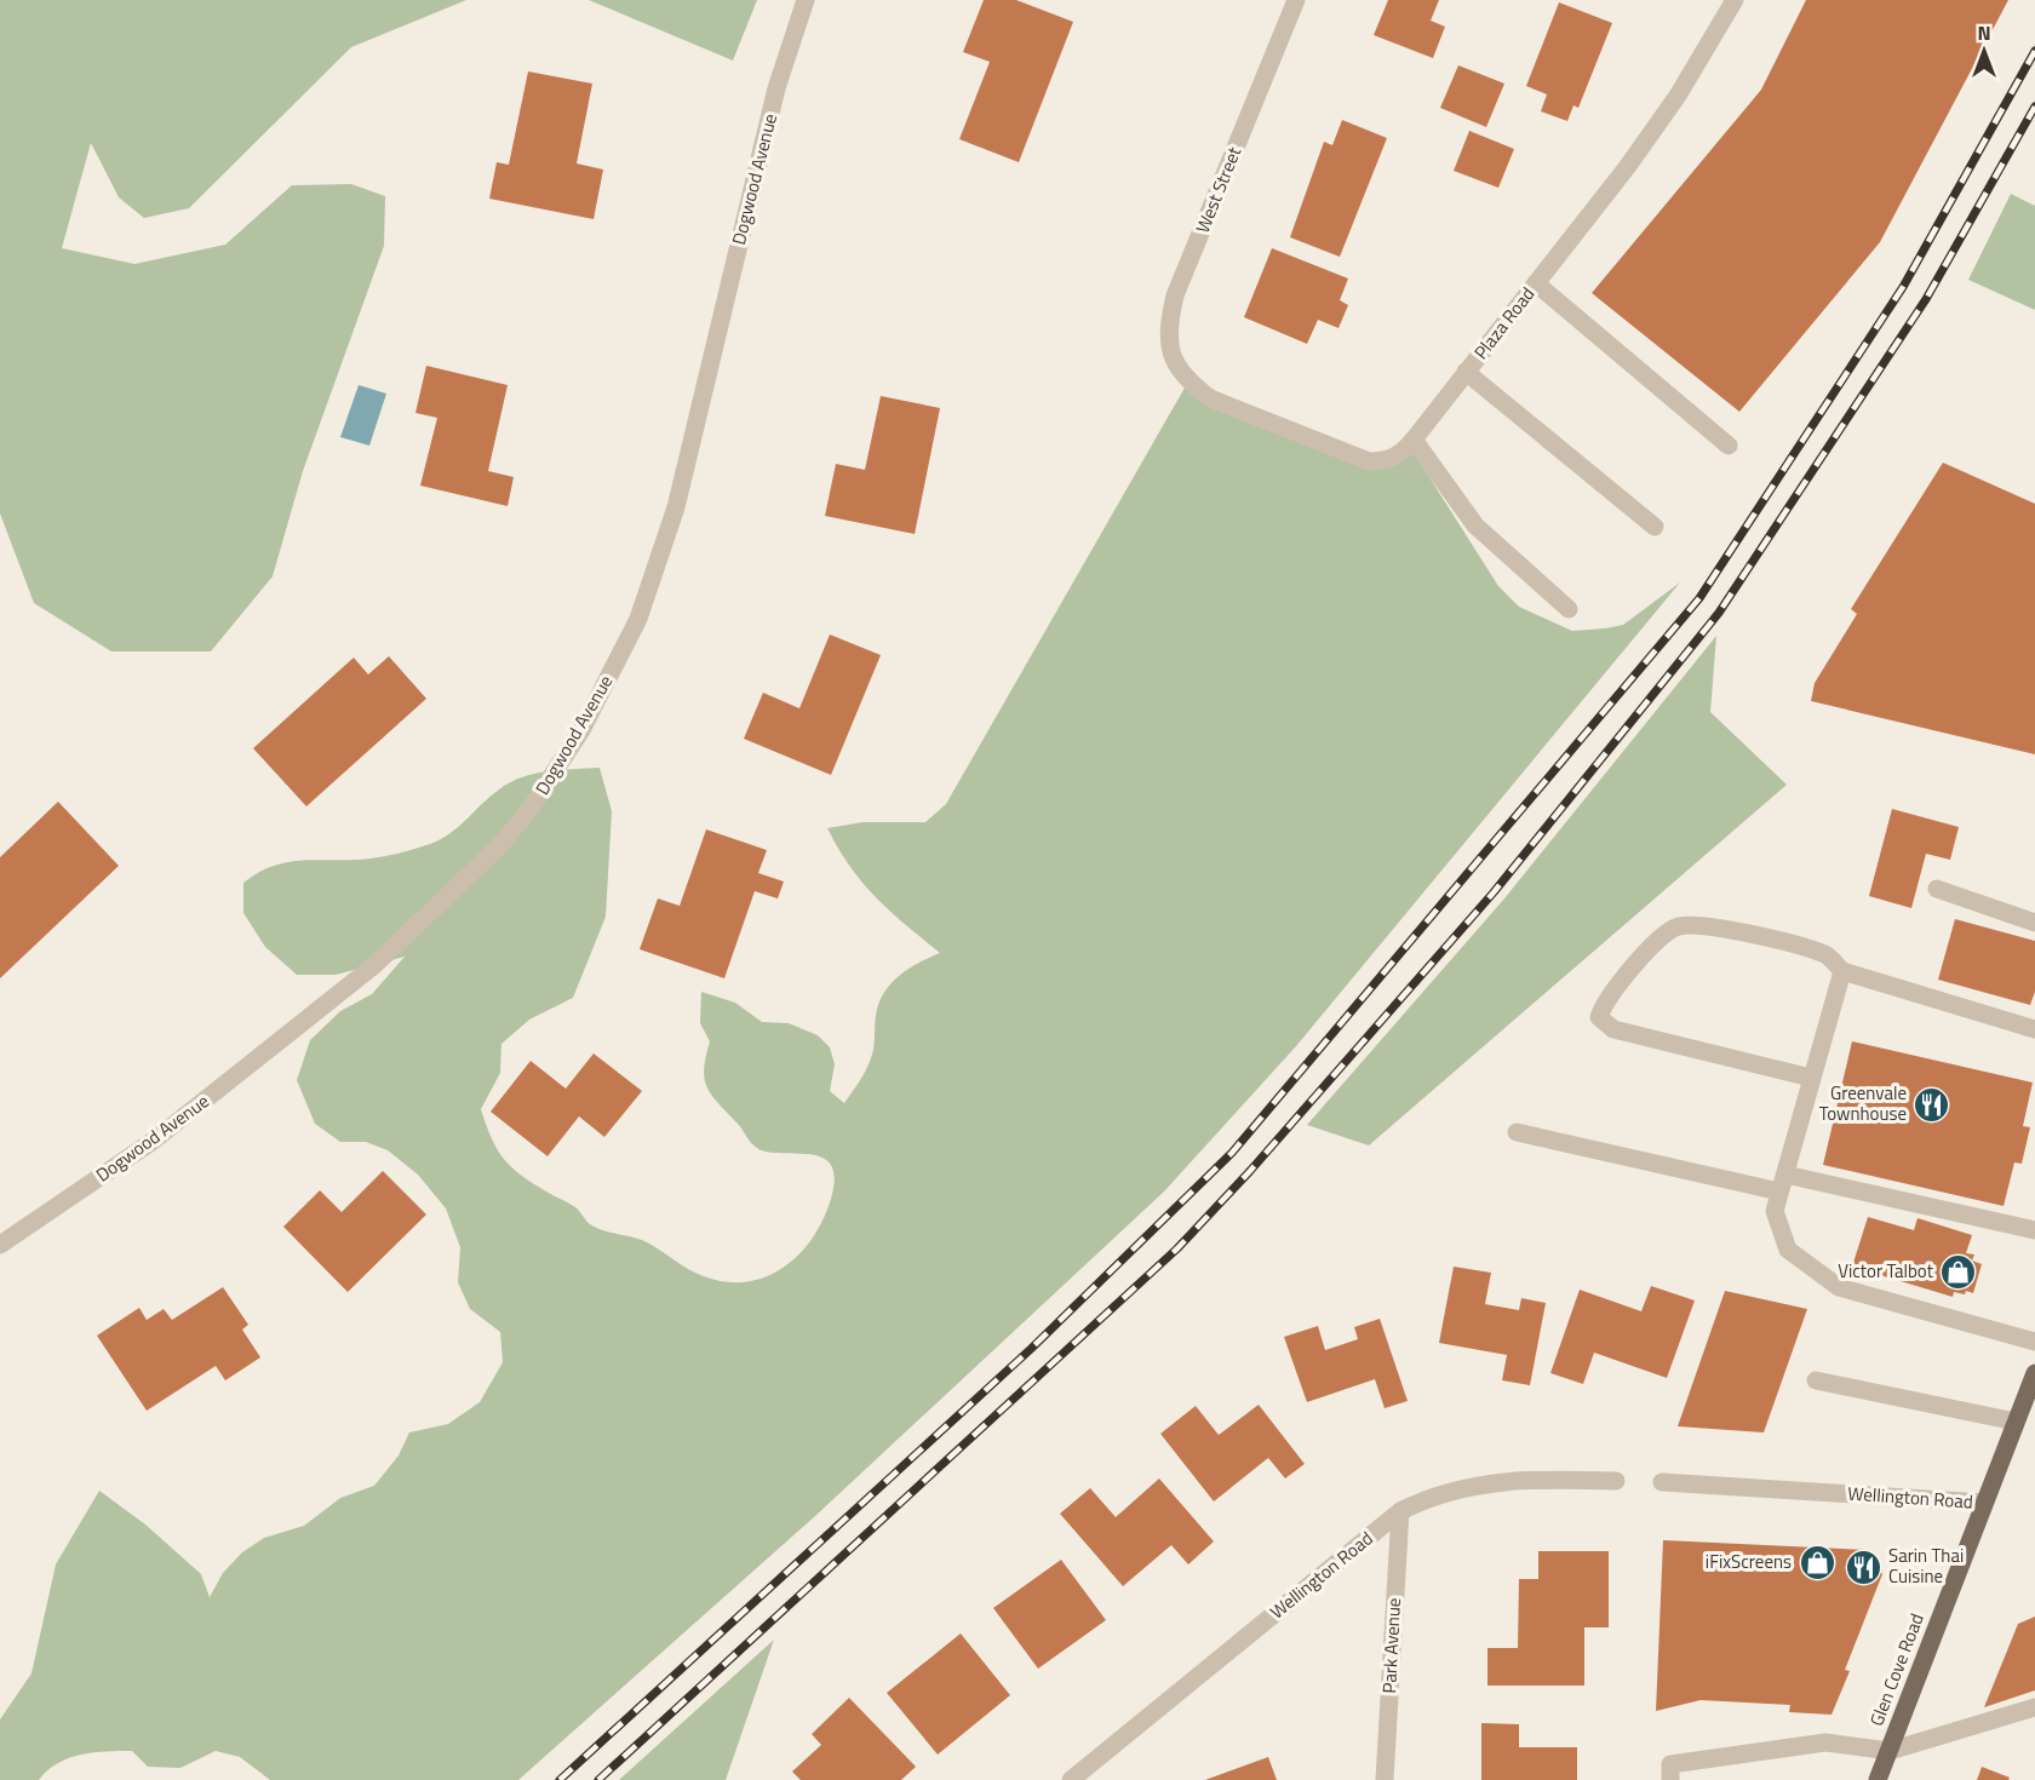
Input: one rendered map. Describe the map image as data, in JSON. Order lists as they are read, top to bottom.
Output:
{
  "streets": {
    "main road": ["Glen Cove Road"],
    "street": [
      "Dogwood Avenue",
      "West Street",
      "Plaza Road",
      "Wellington Road",
      "Park Avenue"
    ]
  },
  "crossings": [
    ["West Street", "Plaza Road"],
    ["Wellington Road", "Park Avenue"],
    ["Wellington Road", "Glen Cove Road"]
  ],
  "places": {
    "restaurant": ["Greenvale Townhouse", "Sarin Thai Cuisine"],
    "shop": ["Victor Talbot", "iFixScreens"]
  },
  "north": "top"
}
